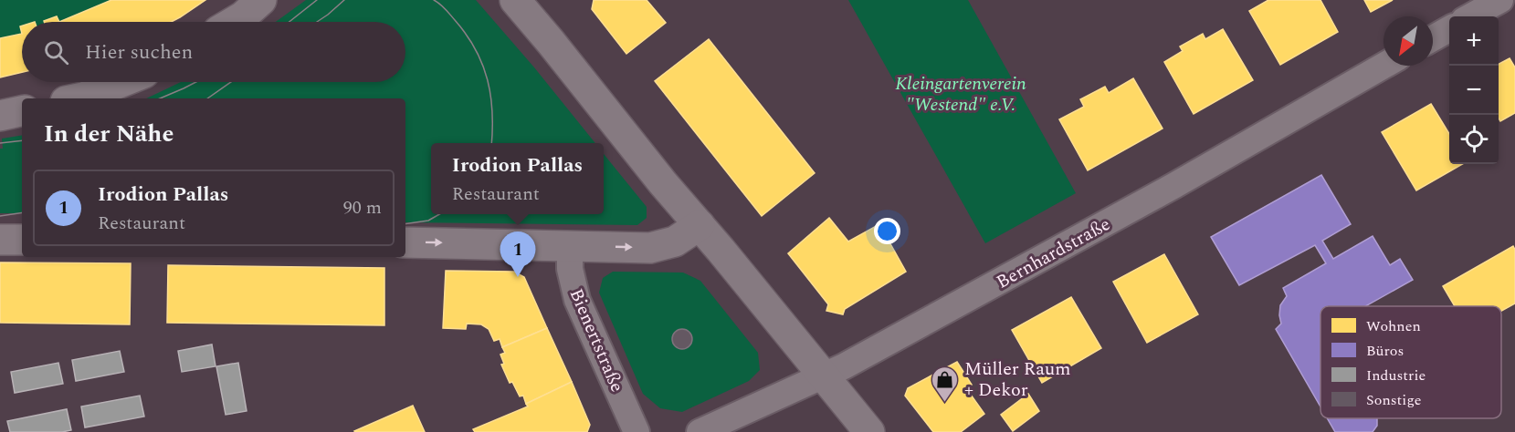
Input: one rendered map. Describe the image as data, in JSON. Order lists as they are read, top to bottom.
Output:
{
  "streets": {
    "street": ["Bernhardstraße", "Bienertstraße"]
  },
  "parks": ["Kleingartenverein \"Westend\" e.V."],
  "places": {
    "shop": ["Müller Raum + Dekor"]
  },
  "legend": [
    "Wohnen",
    "Büros",
    "Industrie",
    "Sonstige"
  ],
  "north": "bottom left",
  "page": {
    "map_buttons": ["+", "−"],
    "search": "Hier suchen",
    "heading": "In der Nähe",
    "popup": ["Irodion Pallas", "Restaurant"],
    "list": [
      {
        "mark": "1",
        "name": "Irodion Pallas",
        "note": "Restaurant",
        "value": "90 m"
      }
    ],
    "pins": "1"
  }
}
